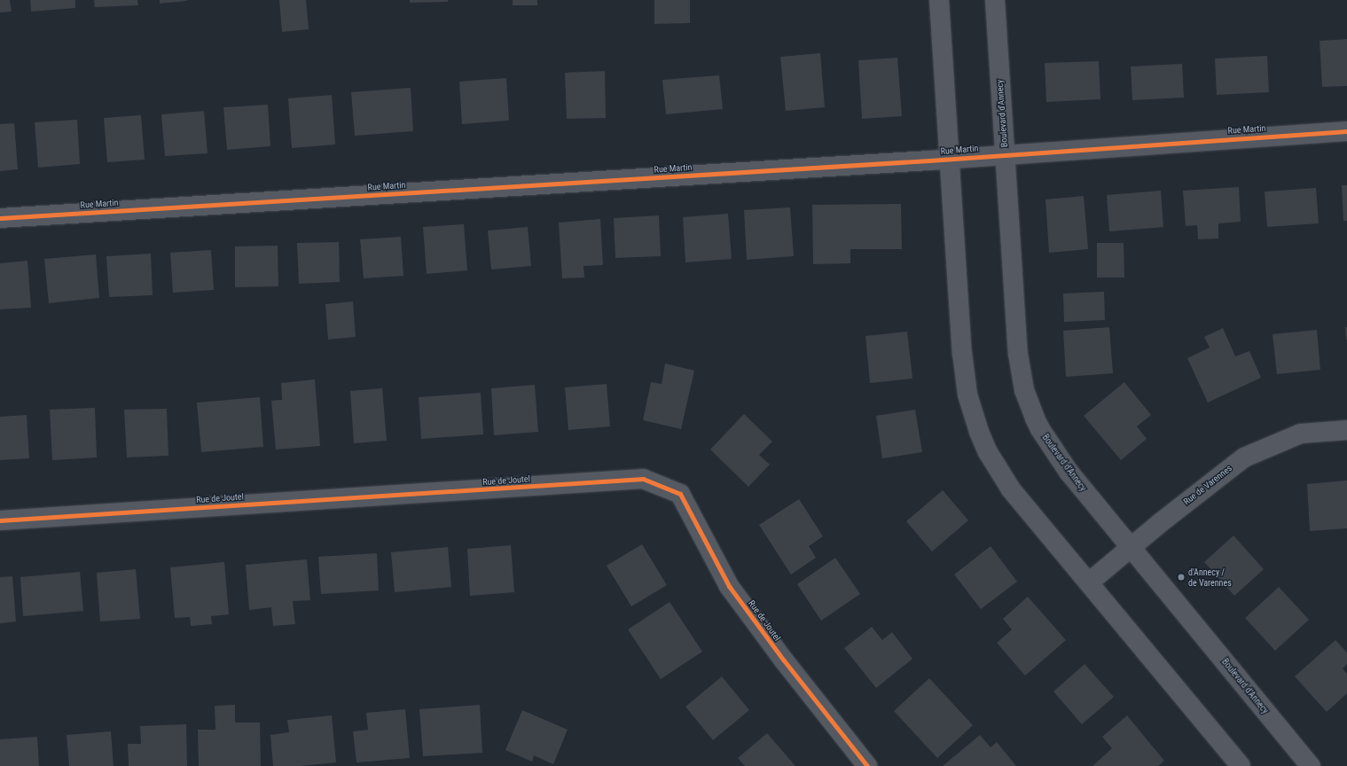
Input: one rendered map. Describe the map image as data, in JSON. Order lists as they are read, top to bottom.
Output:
{
  "streets": {
    "street": [
      "Boulevard d'Annecy",
      "Rue Martin",
      "Rue de Joutel",
      "Rue de Varennes"
    ]
  },
  "crossings": [
    ["Boulevard d'Annecy", "Rue Martin"],
    ["Boulevard d'Annecy", "Rue de Varennes"]
  ],
  "places": ["d'Annecy / de Varennes"]
}
